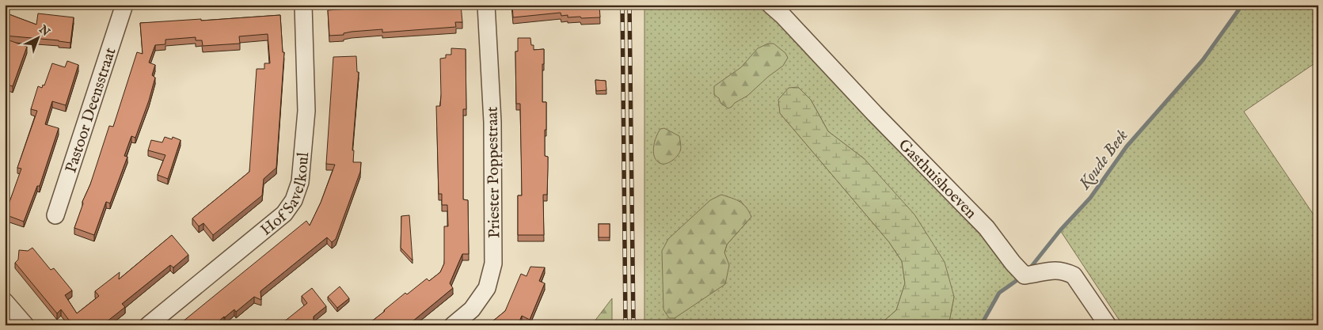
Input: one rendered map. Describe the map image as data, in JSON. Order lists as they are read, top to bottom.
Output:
{
  "streets": {
    "street": [
      "Pastoor Deensstraat",
      "Priester Poppestraat",
      "Gasthuishoeven",
      "Hof Savelkoul"
    ]
  },
  "water": ["Koude Beek"],
  "north": "top right"
}
